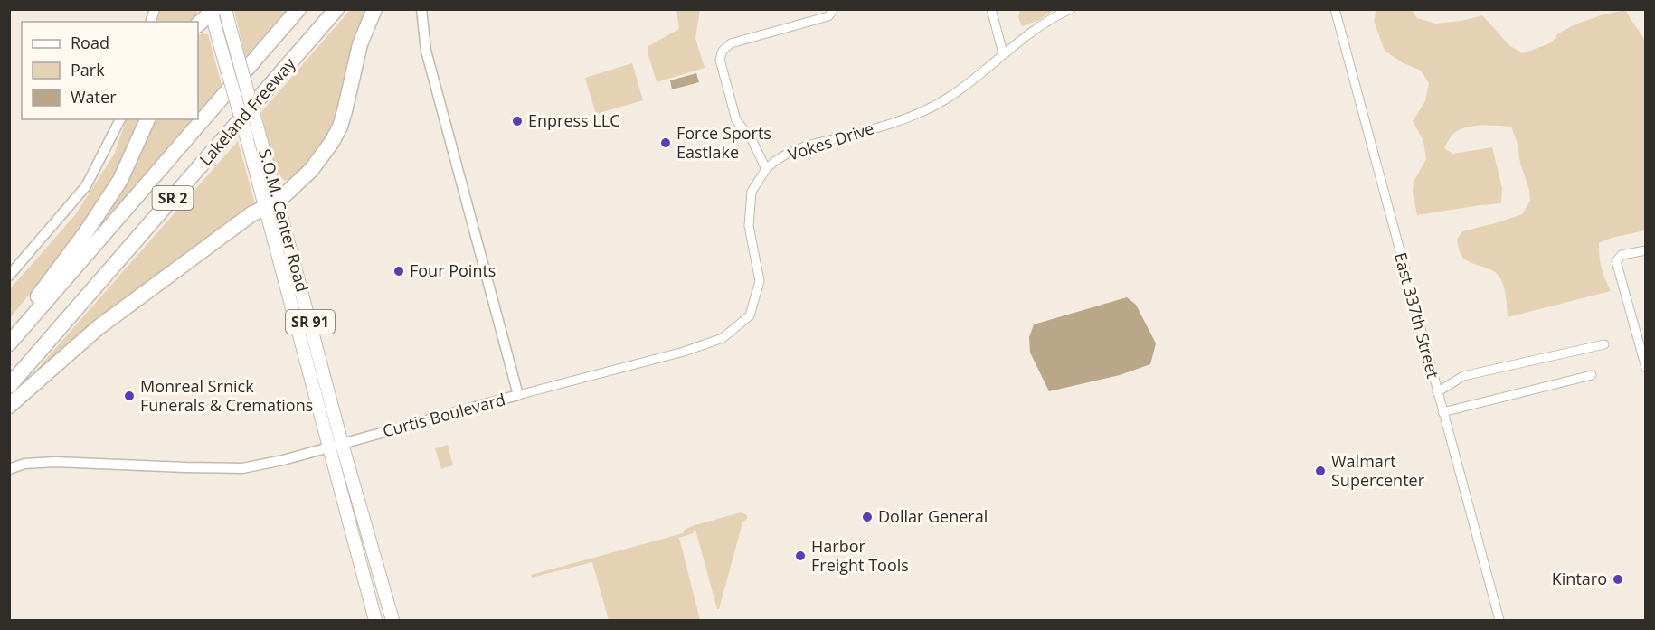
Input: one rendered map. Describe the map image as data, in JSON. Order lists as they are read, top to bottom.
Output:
{
  "streets": {
    "highway": ["Lakeland Freeway", "SR 2"],
    "main road": ["S.O.M. Center Road", "SR 91"],
    "street": ["Vokes Drive", "East 337th Street", "Curtis Boulevard"]
  },
  "crossings": [
    ["Vokes Drive", "Curtis Boulevard"],
    ["S.O.M. Center Road", "Curtis Boulevard"]
  ],
  "places": [
    "Enpress LLC",
    "Force Sports Eastlake",
    "Four Points",
    "Monreal Srnick Funerals & Cremations",
    "Walmart Supercenter",
    "Dollar General",
    "Harbor Freight Tools",
    "Kintaro"
  ],
  "legend": ["Road", "Park", "Water"]
}
